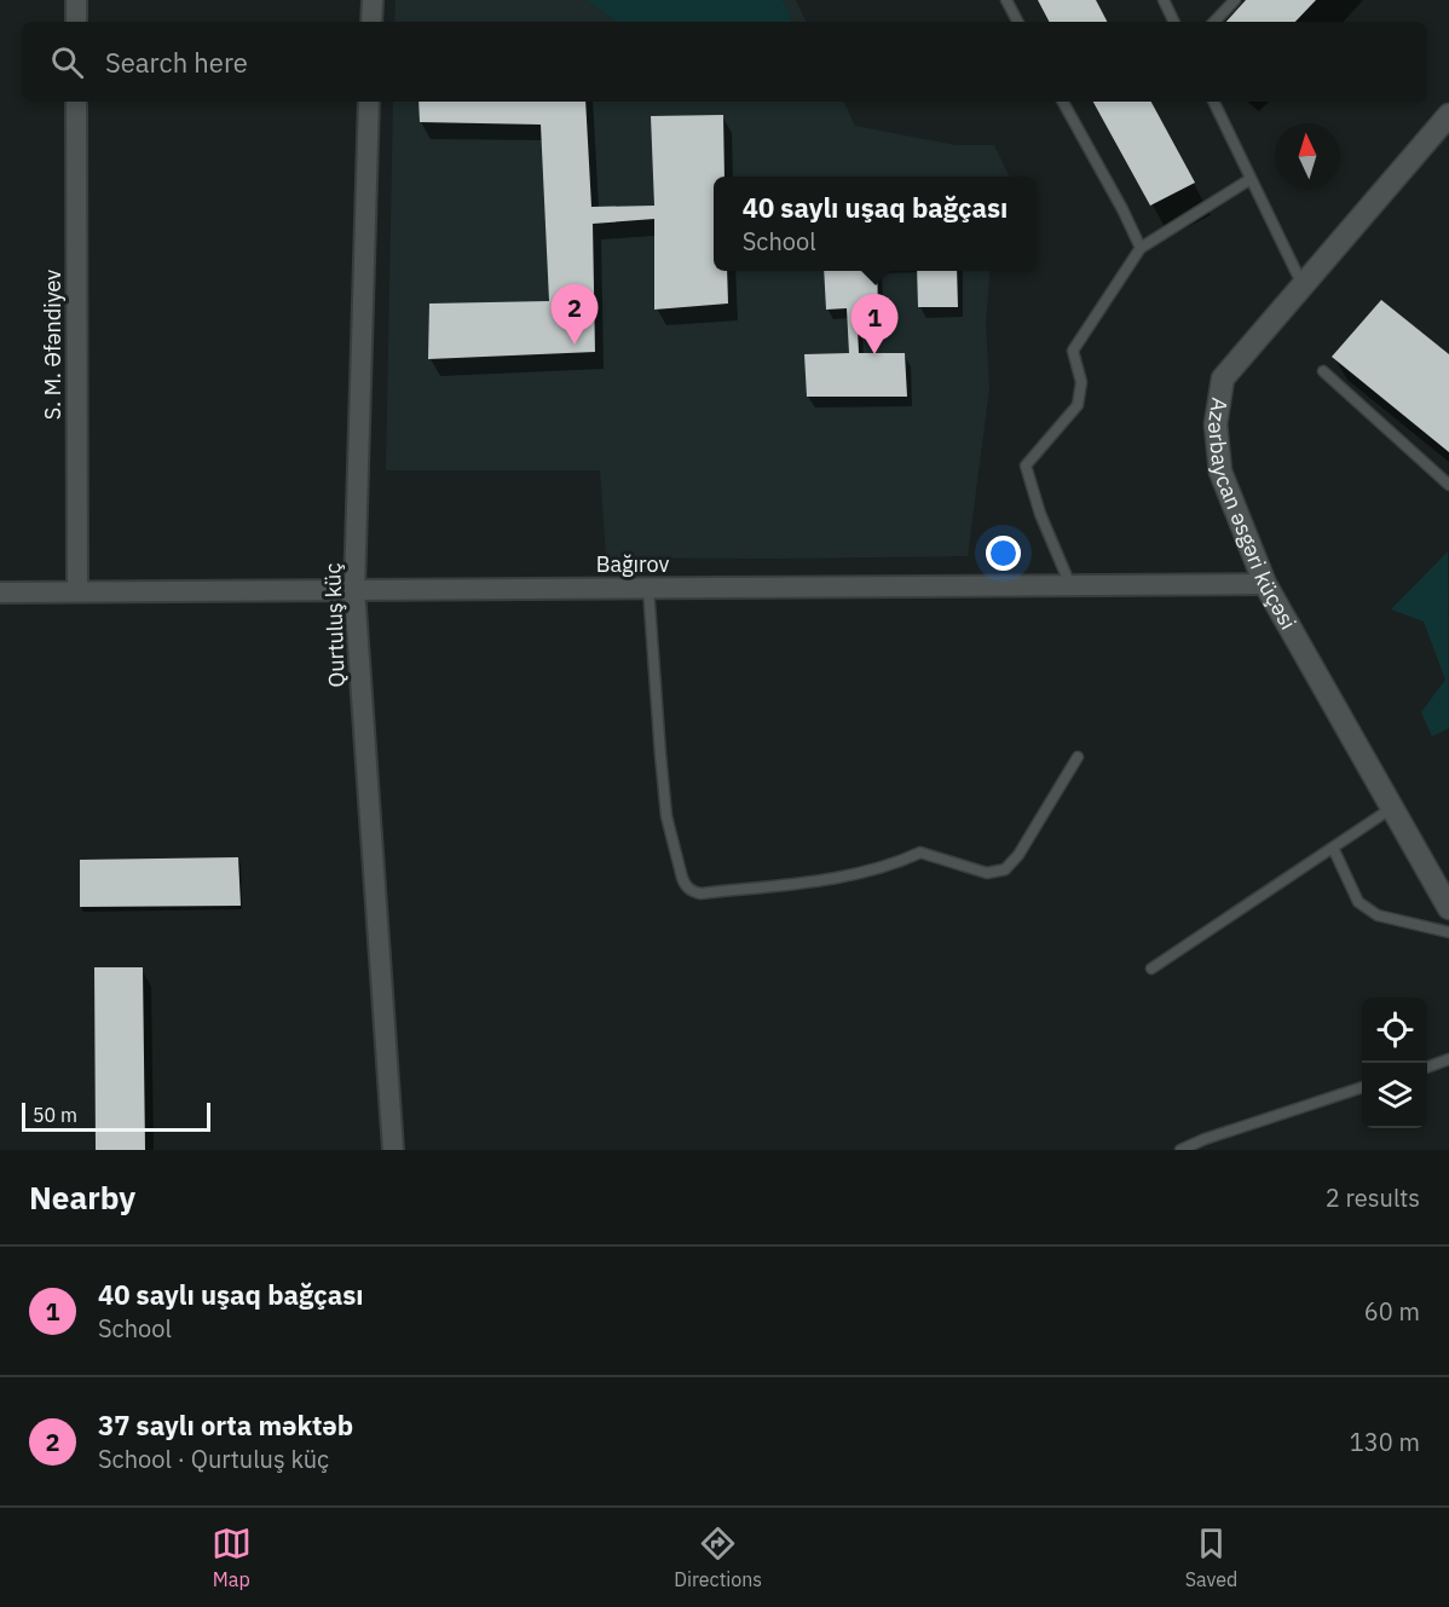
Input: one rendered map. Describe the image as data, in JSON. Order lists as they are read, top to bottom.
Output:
{
  "streets": {
    "main road": ["Azərbaycan əsgəri küçəsi"],
    "street": ["S. M. Əfəndiyev", "Bağırov", "Qurtuluş küç"]
  },
  "crossings": [
    ["S. M. Əfəndiyev", "Bağırov"],
    ["Azərbaycan əsgəri küçəsi", "Bağırov"],
    ["Bağırov", "Qurtuluş küç"]
  ],
  "scale_bar": "50 m",
  "north": "top",
  "page": {
    "search": "Search here",
    "popup": ["40 saylı uşaq bağçası", "School"],
    "pins": ["2", "1"],
    "scale": "50 m",
    "heading": ["Nearby", "2 results"],
    "list": [
      {
        "mark": "1",
        "name": "40 saylı uşaq bağçası",
        "note": "School",
        "value": "60 m"
      },
      {
        "mark": "2",
        "name": "37 saylı orta məktəb",
        "note": "School · Qurtuluş küç",
        "value": "130 m"
      }
    ],
    "nav": ["Map", "Directions", "Saved"]
  }
}
